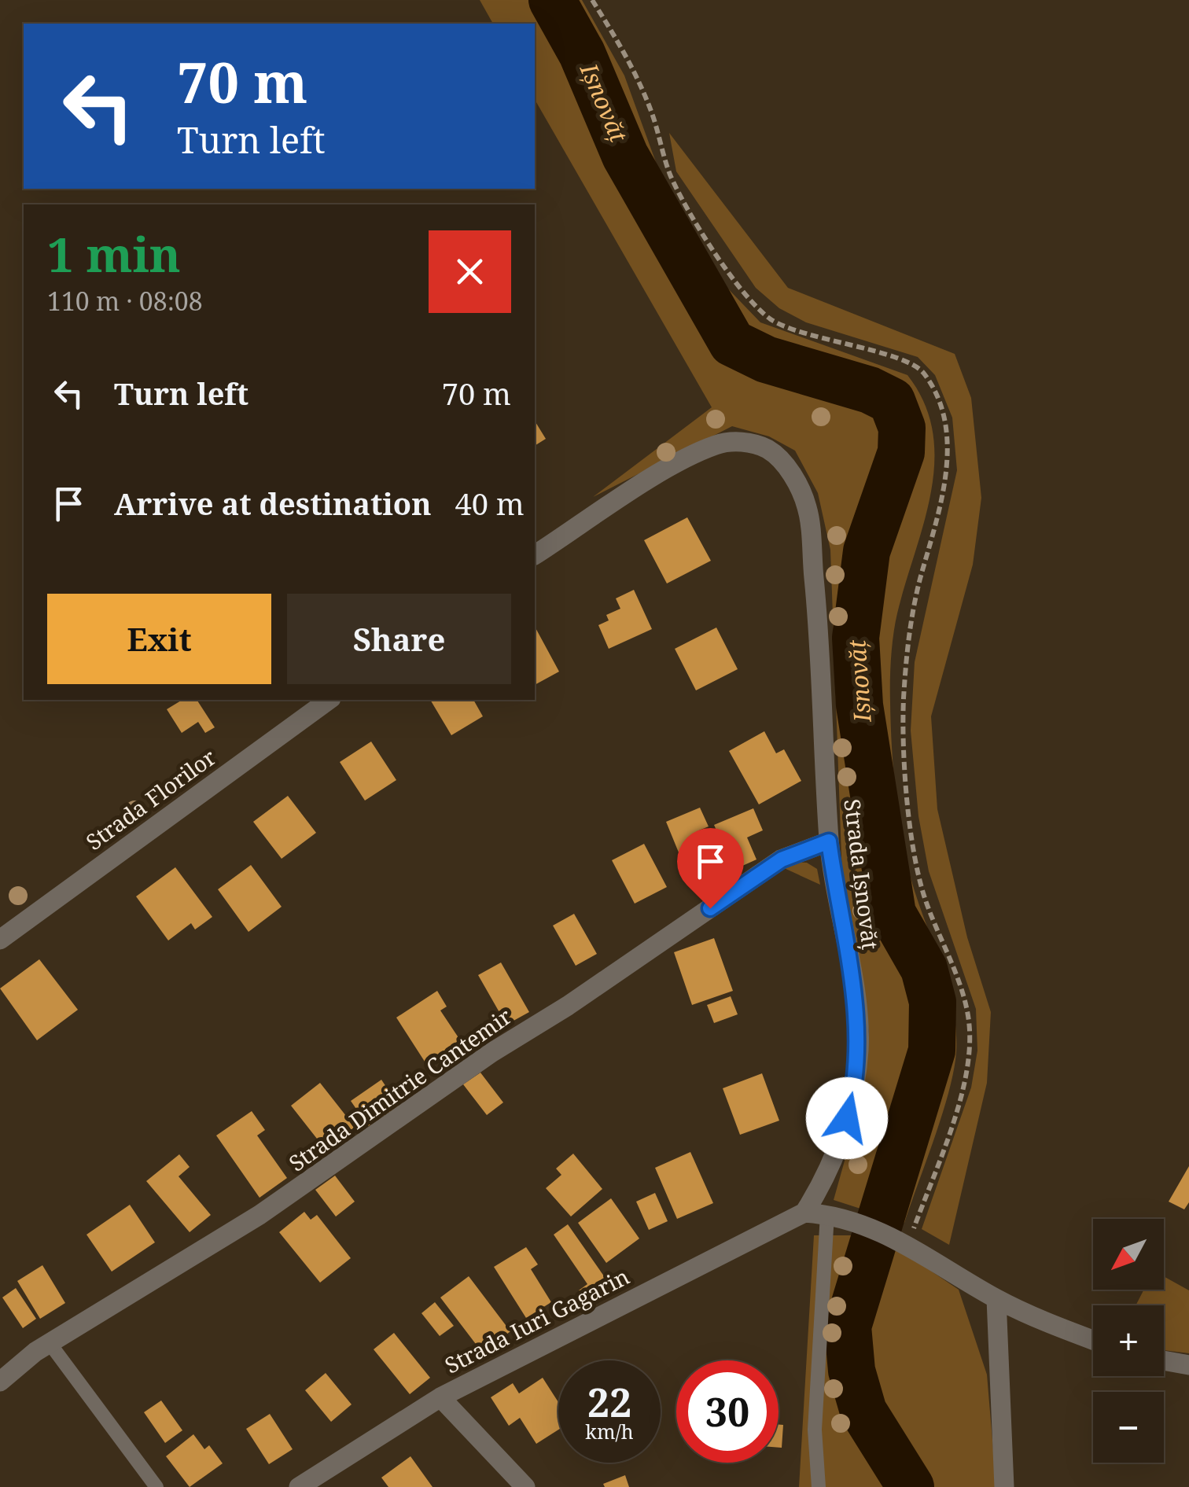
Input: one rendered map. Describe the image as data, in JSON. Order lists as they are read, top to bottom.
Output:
{
  "streets": {
    "street": [
      "Strada Florilor",
      "Strada Ișnovăț",
      "Strada Dimitrie Cantemir",
      "Strada Iuri Gagarin"
    ]
  },
  "crossings": [
    ["Strada Ișnovăț", "Strada Dimitrie Cantemir"],
    ["Strada Ișnovăț", "Strada Iuri Gagarin"]
  ],
  "water": ["Ișnovăț"],
  "north": "bottom left",
  "page": {
    "turn": ["70 m", "Turn left"],
    "heading": ["1 min", "110 m · 08:08"],
    "list": [
      {
        "name": "Turn left",
        "value": "70 m"
      },
      {
        "name": "Arrive at destination",
        "value": "40 m"
      }
    ],
    "buttons": ["Exit", "Share"],
    "map_buttons": ["+", "−"],
    "speed": "22 km/h",
    "limit": "30"
  }
}
